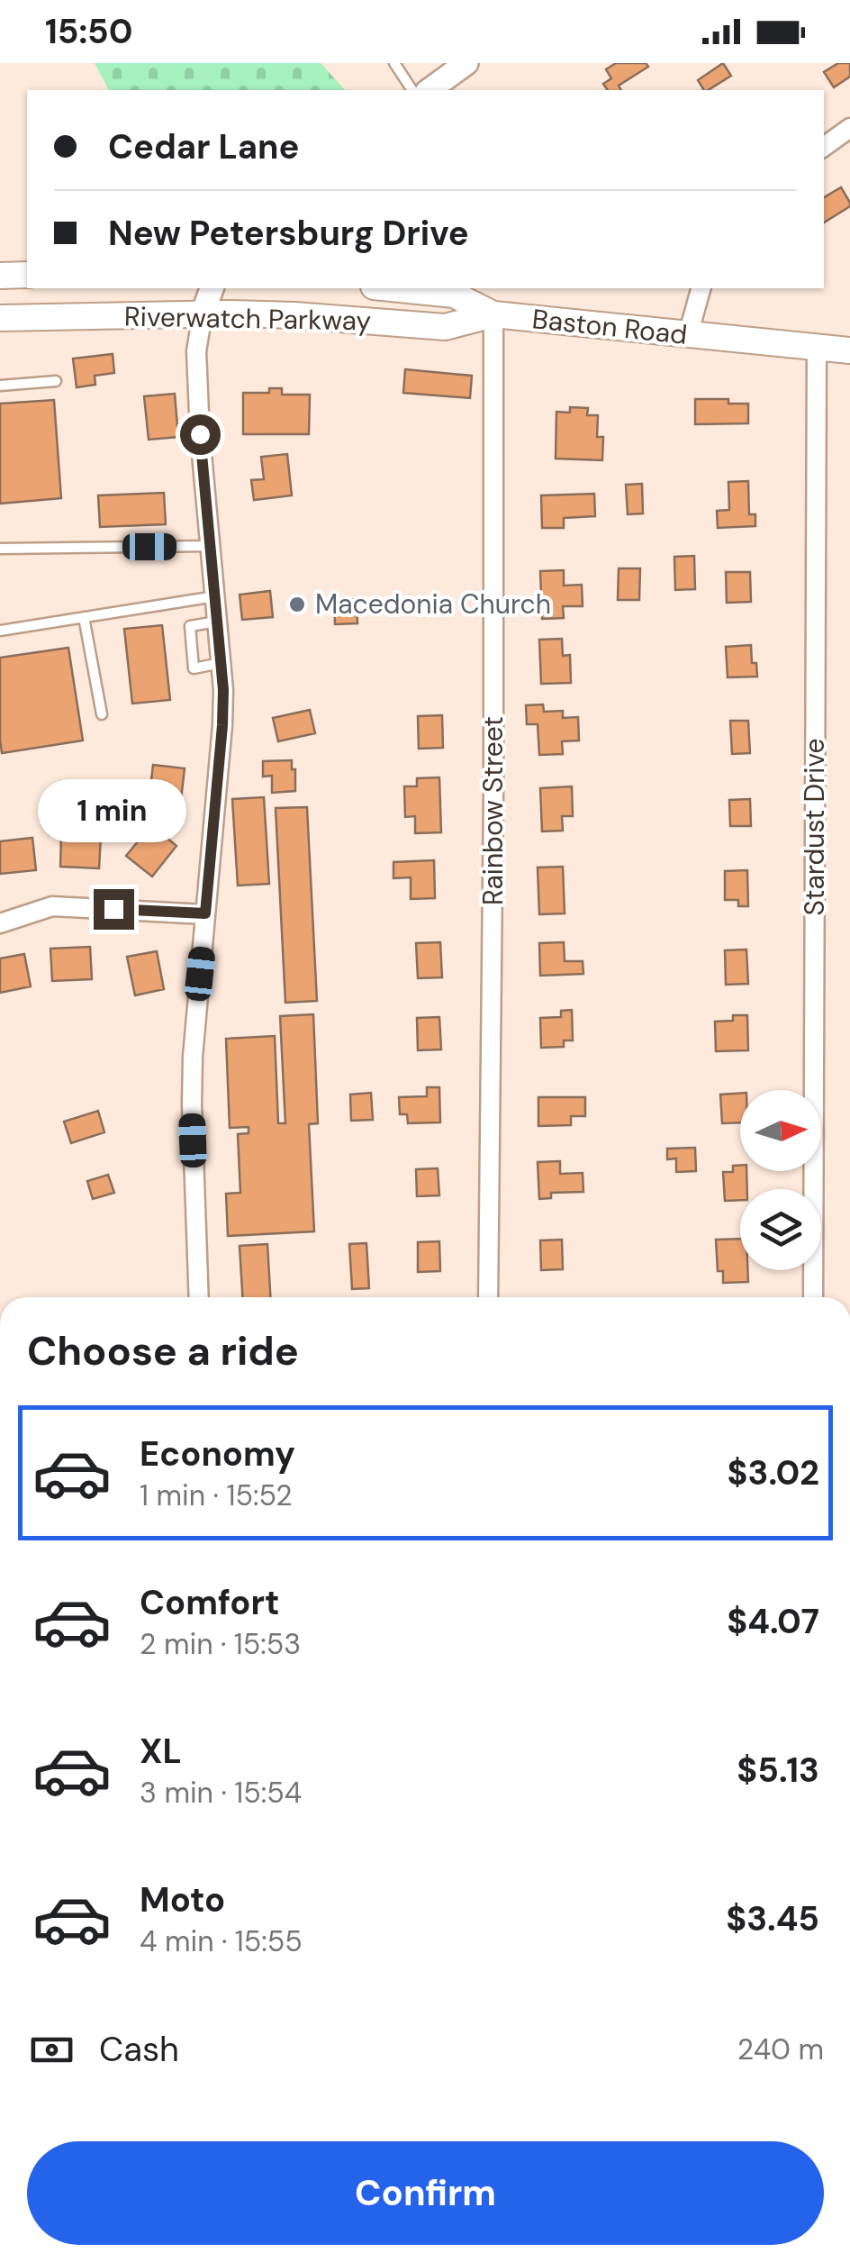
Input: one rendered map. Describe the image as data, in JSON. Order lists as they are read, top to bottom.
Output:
{
  "streets": {
    "main road": ["Riverwatch Parkway", "Baston Road"],
    "street": ["Rainbow Street", "Stardust Drive"]
  },
  "crossings": [
    ["Riverwatch Parkway", "Baston Road"],
    ["Riverwatch Parkway", "Rainbow Street"],
    ["Baston Road", "Rainbow Street"],
    ["Baston Road", "Stardust Drive"]
  ],
  "places": ["Macedonia Church"],
  "north": "right",
  "page": {
    "status": "15:50",
    "banner": ["Cedar Lane", "New Petersburg Drive"],
    "bubble": "1 min",
    "heading": "Choose a ride",
    "list": [
      {
        "name": "Economy",
        "note": "1 min · 15:52",
        "value": "$3.02"
      },
      {
        "name": "Comfort",
        "note": "2 min · 15:53",
        "value": "$4.07"
      },
      {
        "name": "XL",
        "note": "3 min · 15:54",
        "value": "$5.13"
      },
      {
        "name": "Moto",
        "note": "4 min · 15:55",
        "value": "$3.45"
      }
    ],
    "pay": ["Cash", "240 m"],
    "buttons": "Confirm"
  }
}
